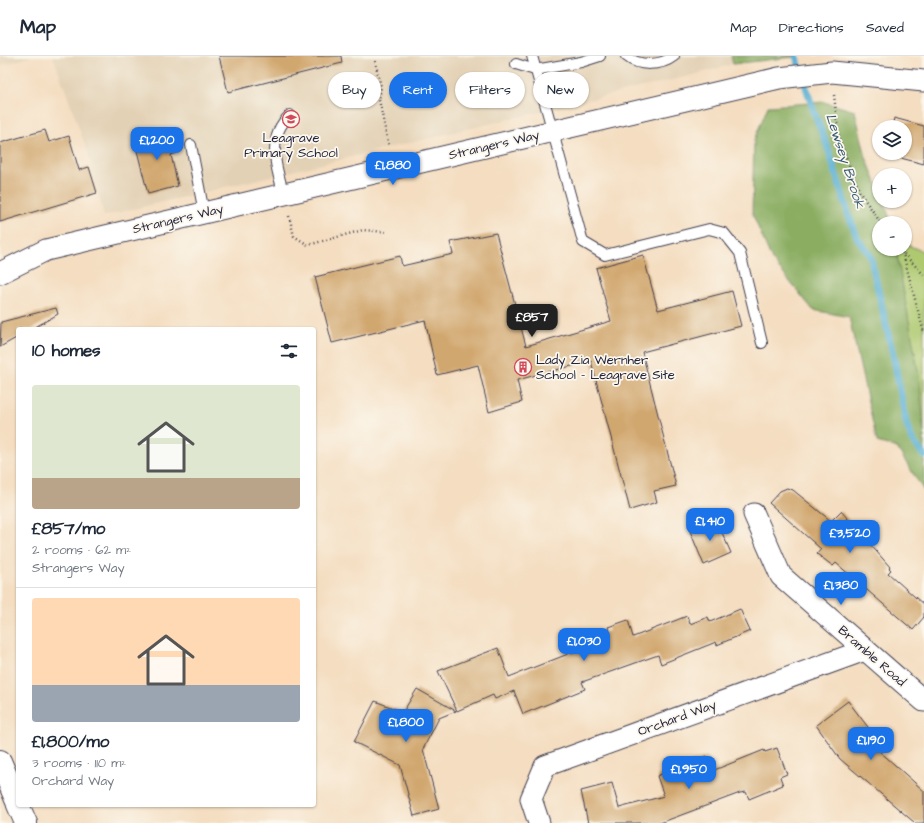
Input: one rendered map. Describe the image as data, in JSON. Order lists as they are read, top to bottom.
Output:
{
  "streets": {
    "street": ["Strangers Way", "Bramble Road", "Orchard Way"]
  },
  "crossings": [
    ["Bramble Road", "Orchard Way"]
  ],
  "water": ["Lewsey Brook"],
  "places": {
    "school or university": ["Leagrave Primary School"],
    "building": ["Lady Zia Wernher School - Leagrave Site"]
  },
  "page": {
    "header": "Map",
    "nav": ["Map", "Directions", "Saved"],
    "chip": [
      "Buy",
      "Rent",
      "Filters",
      "New"
    ],
    "map_buttons": ["+", "−"],
    "price": [
      "£1,200",
      "£1,880",
      "£857",
      "£1,410",
      "£3,520",
      "£1,380",
      "£1,030",
      "£1,800",
      "£1,190",
      "£1,950"
    ],
    "heading": "10 homes",
    "list": [
      {
        "name": "£857/mo",
        "note": "2 rooms · 62 m² · Strangers Way"
      },
      {
        "name": "£1,800/mo",
        "note": "3 rooms · 110 m² · Orchard Way"
      }
    ]
  }
}
